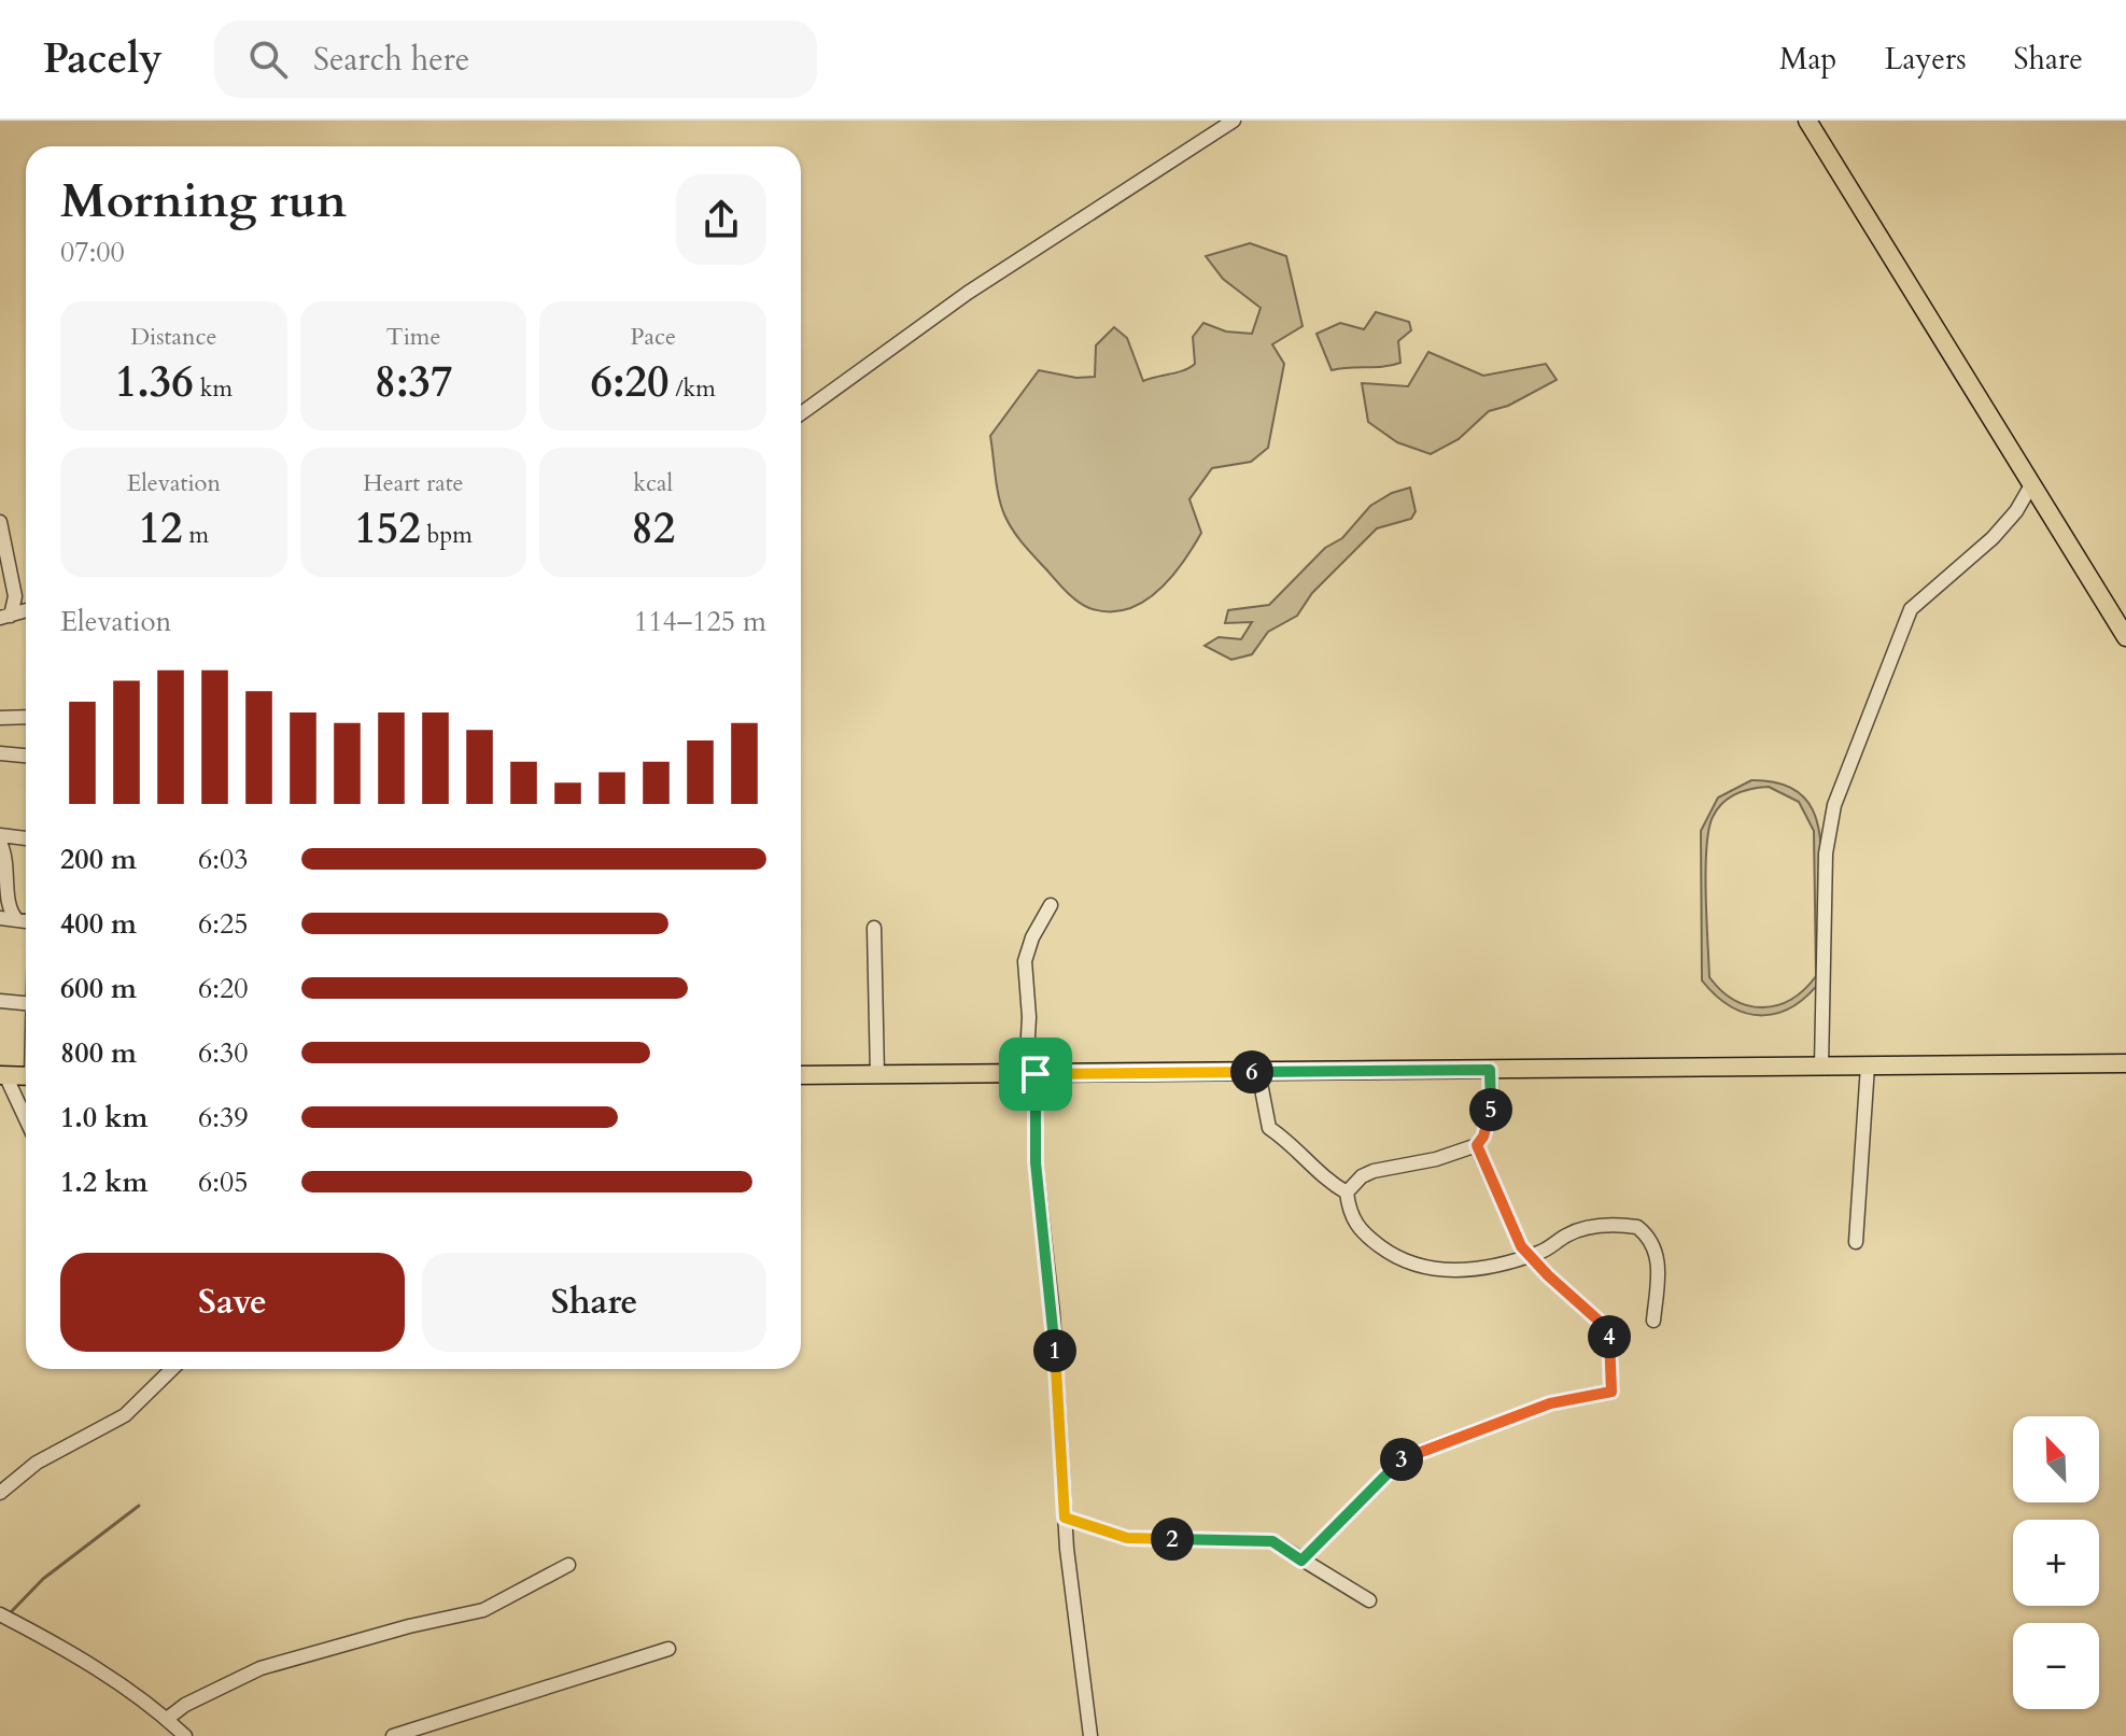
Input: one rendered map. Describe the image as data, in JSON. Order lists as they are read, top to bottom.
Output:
{
  "north": "top left",
  "page": {
    "header": "Pacely",
    "search": "Search here",
    "nav": ["Map", "Layers", "Share"],
    "heading": ["Morning run", "07:00"],
    "stats": [
      ["Distance", "1.36 km"],
      ["Time", "8:37"],
      ["Pace", "6:20 /km"],
      ["Elevation", "12 m"],
      ["Heart rate", "152 bpm"],
      ["kcal", "82"]
    ],
    "chart": ["Elevation", "114–125 m"],
    "list": [
      {
        "name": "200 m",
        "note": "6:03"
      },
      {
        "name": "400 m",
        "note": "6:25"
      },
      {
        "name": "600 m",
        "note": "6:20"
      },
      {
        "name": "800 m",
        "note": "6:30"
      },
      {
        "name": "1.0 km",
        "note": "6:39"
      },
      {
        "name": "1.2 km",
        "note": "6:05"
      }
    ],
    "pins": [
      "6",
      "5",
      "4",
      "1",
      "3",
      "2"
    ],
    "buttons": ["Save", "Share"],
    "map_buttons": ["+", "−"]
  }
}
